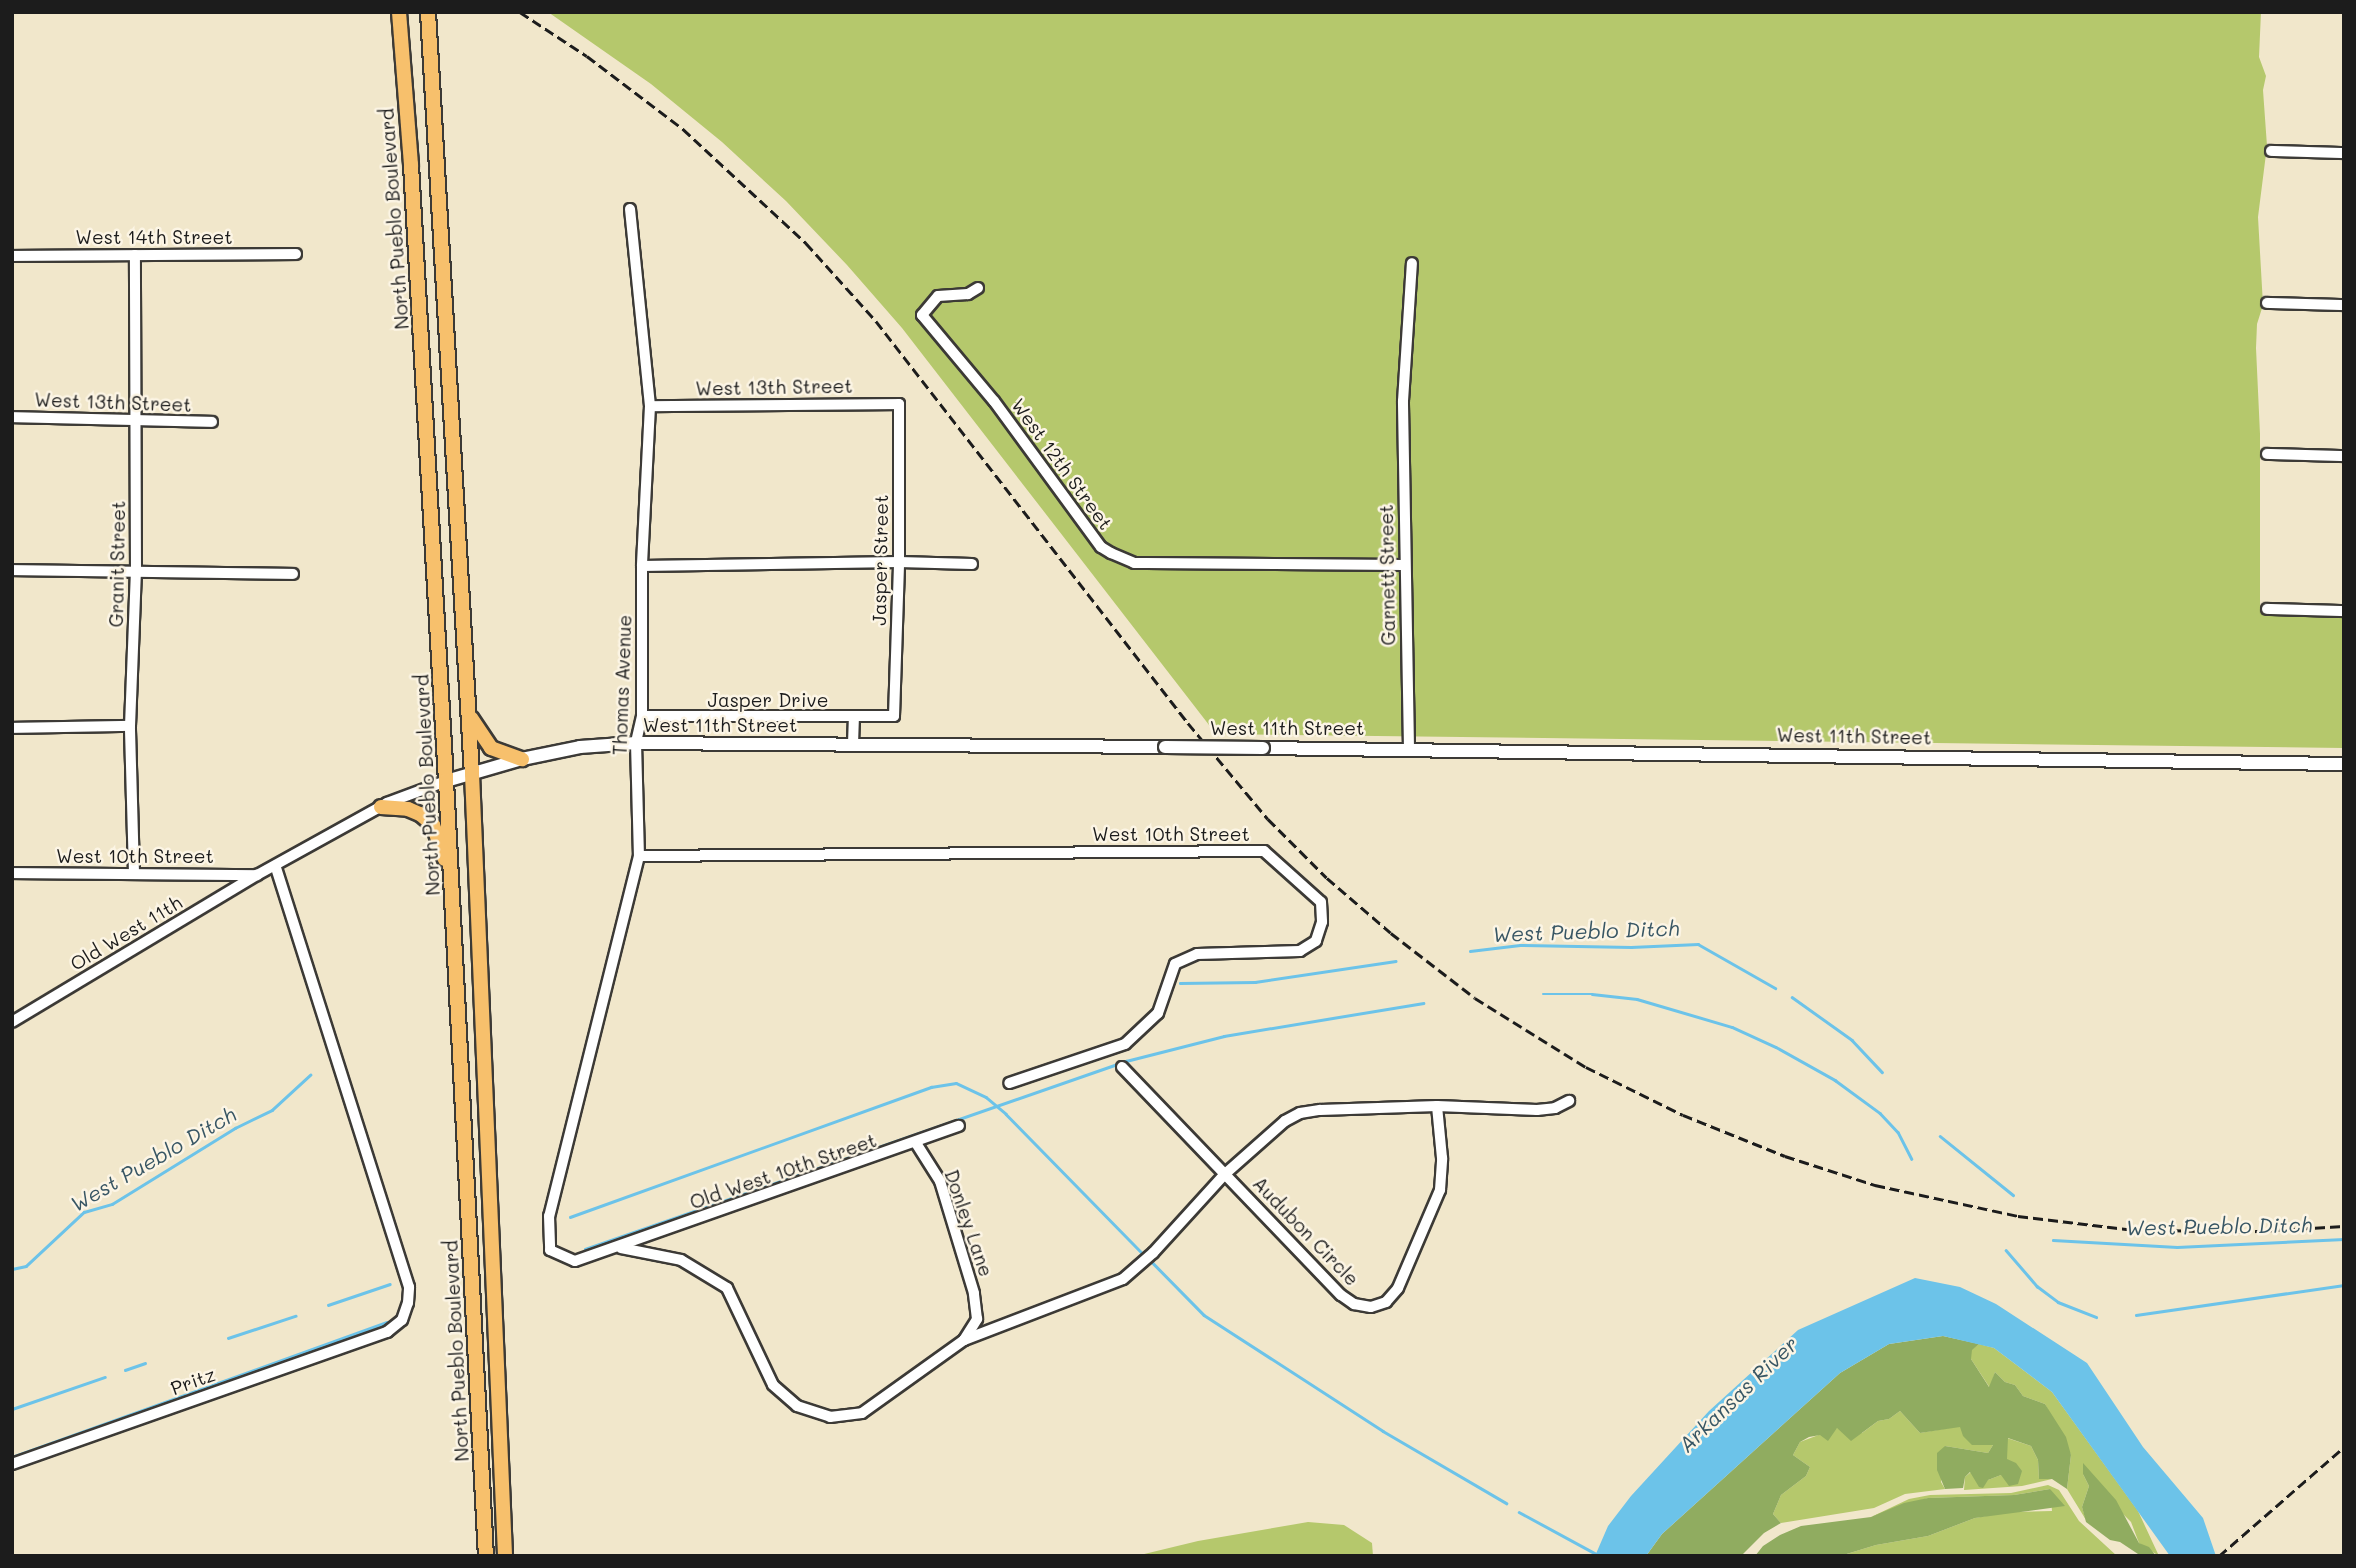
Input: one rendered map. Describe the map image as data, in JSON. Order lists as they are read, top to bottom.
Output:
{
  "streets": {
    "main road": ["North Pueblo Boulevard"],
    "street": [
      "West 14th Street",
      "West 13th Street",
      "West 12th Street",
      "Jasper Street",
      "Granit Street",
      "Garnett Street",
      "Thomas Avenue",
      "Jasper Drive",
      "West 11th Street",
      "West 10th Street",
      "Old West 11th",
      "Old West 10th Street",
      "Donley Lane",
      "Audubon Circle",
      "Pritz"
    ]
  },
  "crossings": [
    ["North Pueblo Boulevard", "West 11th Street"],
    ["West 14th Street", "Granit Street"],
    ["West 13th Street", "Jasper Street"],
    ["West 13th Street", "Granit Street"],
    ["West 13th Street", "Thomas Avenue"],
    ["West 12th Street", "Garnett Street"],
    ["Jasper Street", "Jasper Drive"],
    ["Granit Street", "West 10th Street"],
    ["Garnett Street", "West 11th Street"],
    ["Thomas Avenue", "Jasper Drive"],
    ["Thomas Avenue", "West 11th Street"],
    ["Thomas Avenue", "West 10th Street"],
    ["Thomas Avenue", "Old West 10th Street"],
    ["West 11th Street", "West 10th Street"],
    ["West 11th Street", "Old West 11th"],
    ["West 11th Street", "Pritz"],
    ["West 10th Street", "Old West 11th"],
    ["Old West 10th Street", "Donley Lane"]
  ],
  "water": ["West Pueblo Ditch", "Arkansas River"]
}
